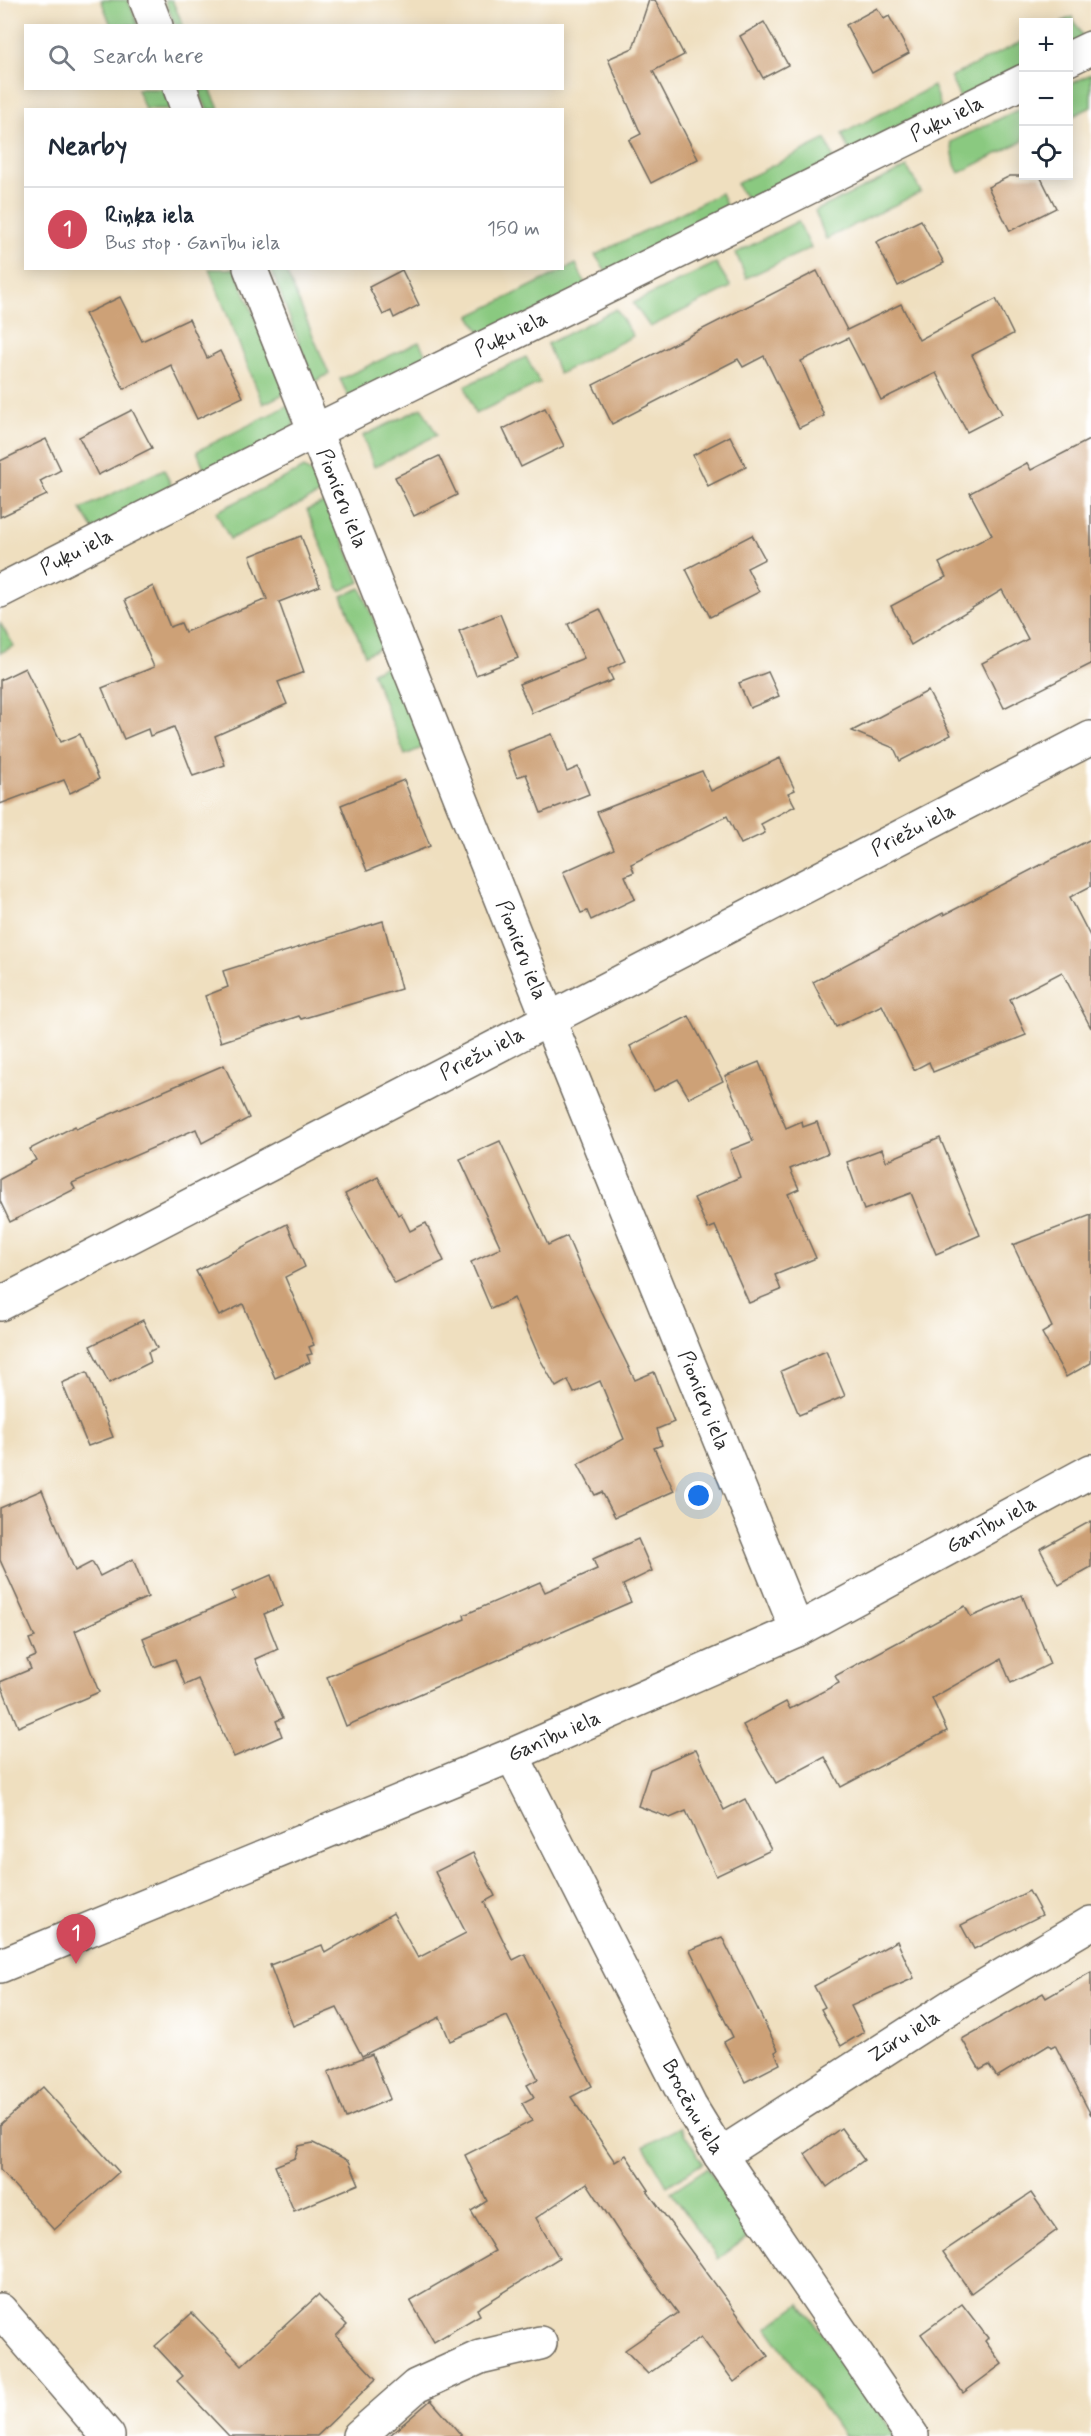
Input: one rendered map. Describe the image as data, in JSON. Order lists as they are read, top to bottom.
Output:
{
  "streets": {
    "street": [
      "Puķu iela",
      "Pionieru iela",
      "Priežu iela",
      "Ganību iela",
      "Zūru iela",
      "Brocēnu iela"
    ]
  },
  "crossings": [
    ["Puķu iela", "Pionieru iela"],
    ["Pionieru iela", "Priežu iela"],
    ["Pionieru iela", "Ganību iela"],
    ["Ganību iela", "Brocēnu iela"],
    ["Zūru iela", "Brocēnu iela"]
  ],
  "page": {
    "map_buttons": ["+", "−"],
    "search": "Search here",
    "heading": "Nearby",
    "list": [
      {
        "mark": "1",
        "name": "Riņķa iela",
        "note": "Bus stop · Ganību iela",
        "value": "150 m"
      }
    ],
    "pins": "1"
  }
}
